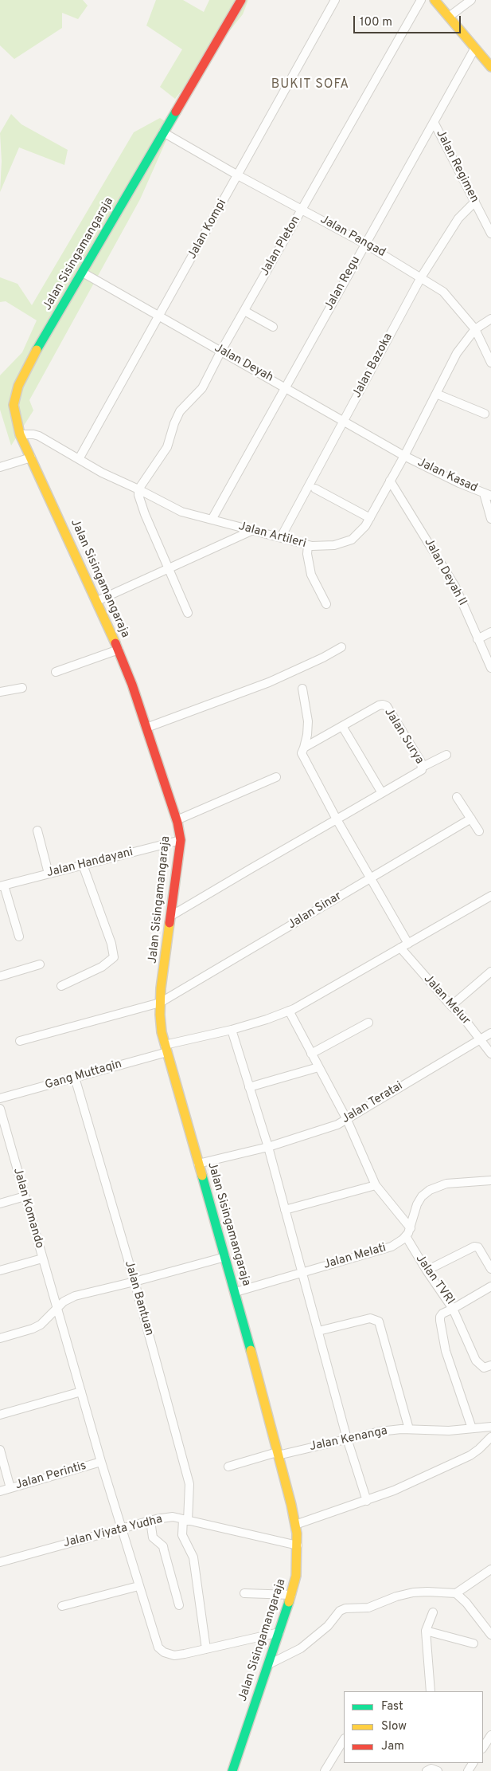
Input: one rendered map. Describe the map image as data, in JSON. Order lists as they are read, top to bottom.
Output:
{
  "streets": {
    "main road": ["Jalan Sisingamangaraja"],
    "street": [
      "Jalan Regimen",
      "Jalan Kompi",
      "Jalan Pangad",
      "Jalan Pleton",
      "Jalan Regu",
      "Jalan Deyah",
      "Jalan Bazoka",
      "Jalan Kasad",
      "Jalan Artileri",
      "Jalan Deyah II",
      "Jalan Surya",
      "Jalan Handayani",
      "Jalan Sinar",
      "Jalan Melur",
      "Gang Muttaqin",
      "Jalan Teratai",
      "Jalan Komando",
      "Jalan Melati",
      "Jalan TVRI",
      "Jalan Bantuan",
      "Jalan Kenanga",
      "Jalan Perintis",
      "Jalan Viyata Yudha"
    ]
  },
  "crossings": [
    ["Jalan Regimen", "Jalan Regu"],
    ["Jalan Regimen", "Jalan Bazoka"],
    ["Jalan Kompi", "Jalan Pangad"],
    ["Jalan Kompi", "Jalan Deyah"],
    ["Jalan Kompi", "Jalan Artileri"],
    ["Jalan Pangad", "Jalan Pleton"],
    ["Jalan Pangad", "Jalan Sisingamangaraja"],
    ["Jalan Pangad", "Jalan Regu"],
    ["Jalan Pangad", "Jalan Bazoka"],
    ["Jalan Pangad", "Jalan Artileri"],
    ["Jalan Pleton", "Jalan Deyah"],
    ["Jalan Pleton", "Jalan Artileri"],
    ["Jalan Sisingamangaraja", "Jalan Deyah"],
    ["Jalan Sisingamangaraja", "Jalan Artileri"],
    ["Jalan Sisingamangaraja", "Jalan Surya"],
    ["Jalan Sisingamangaraja", "Jalan Handayani"],
    ["Jalan Sisingamangaraja", "Jalan Sinar"],
    ["Jalan Sisingamangaraja", "Gang Muttaqin"],
    ["Jalan Sisingamangaraja", "Jalan Teratai"],
    ["Jalan Sisingamangaraja", "Jalan Melati"],
    ["Jalan Sisingamangaraja", "Jalan Kenanga"],
    ["Jalan Sisingamangaraja", "Jalan Viyata Yudha"],
    ["Jalan Regu", "Jalan Deyah"],
    ["Jalan Regu", "Jalan Artileri"],
    ["Jalan Deyah", "Jalan Bazoka"],
    ["Jalan Deyah", "Jalan Kasad"],
    ["Jalan Deyah", "Jalan Artileri"],
    ["Jalan Bazoka", "Jalan Artileri"],
    ["Jalan Kasad", "Jalan Artileri"],
    ["Jalan Artileri", "Jalan Deyah II"],
    ["Jalan Melur", "Gang Muttaqin"],
    ["Jalan Melur", "Jalan Teratai"],
    ["Gang Muttaqin", "Jalan Bantuan"],
    ["Jalan Melati", "Jalan TVRI"],
    ["Jalan Bantuan", "Jalan Viyata Yudha"]
  ],
  "districts": ["BUKIT SOFA"],
  "legend": ["Fast", "Slow", "Jam"],
  "scale_bar": "100 m"
}
